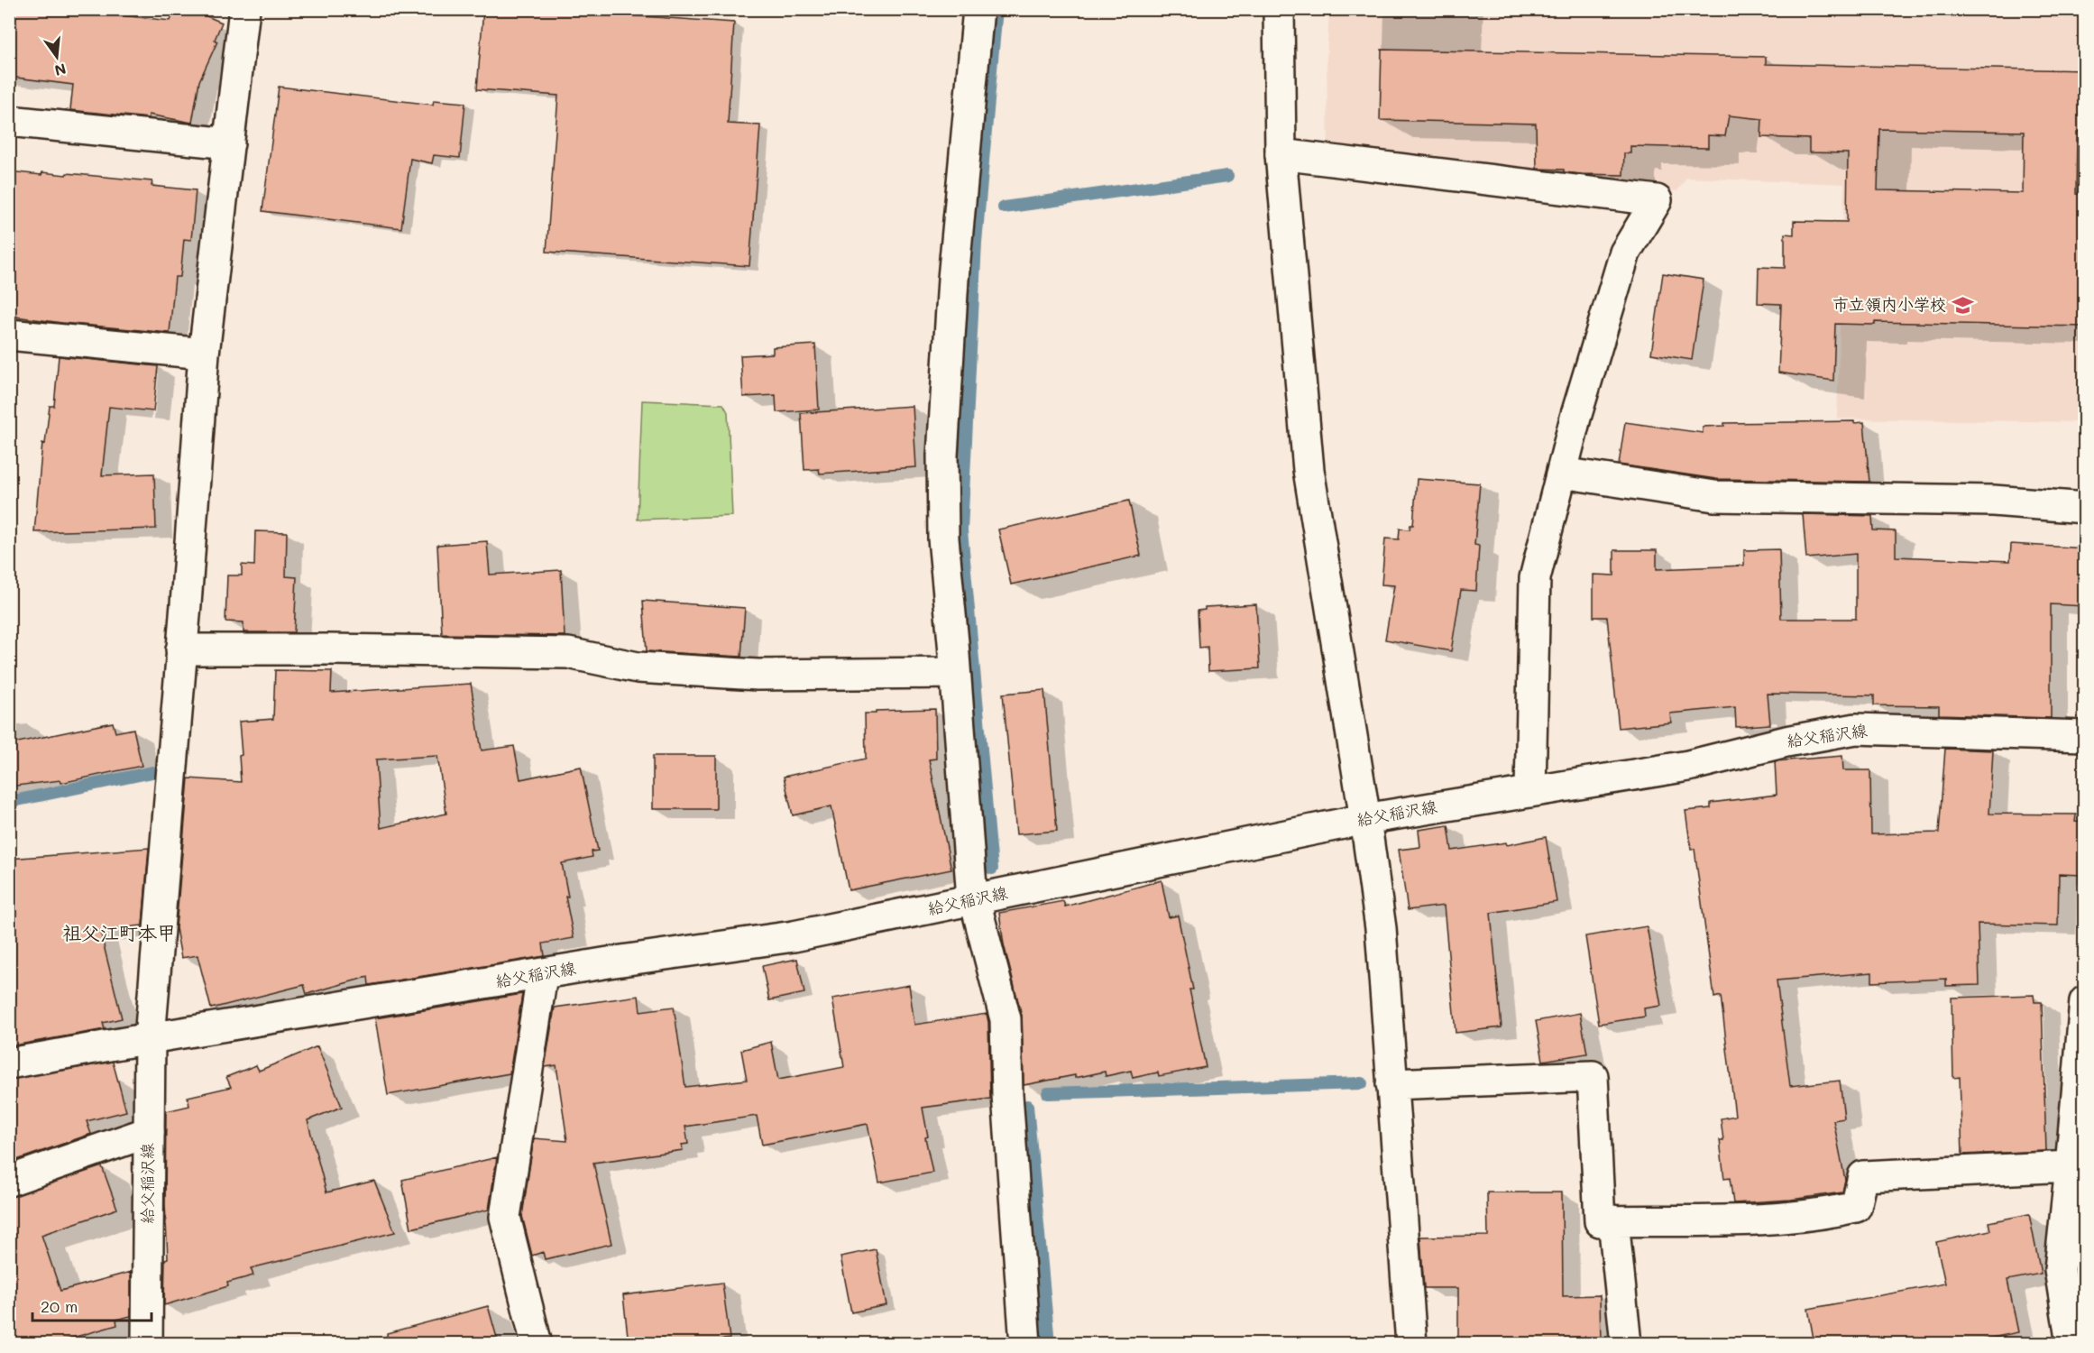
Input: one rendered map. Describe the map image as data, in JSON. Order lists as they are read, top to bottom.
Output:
{
  "streets": {
    "street": ["給父稲沢線"]
  },
  "districts": ["祖父江町本甲"],
  "places": {
    "school or university": ["市立領内小学校"]
  },
  "scale_bar": "20 m",
  "north": "bottom"
}
